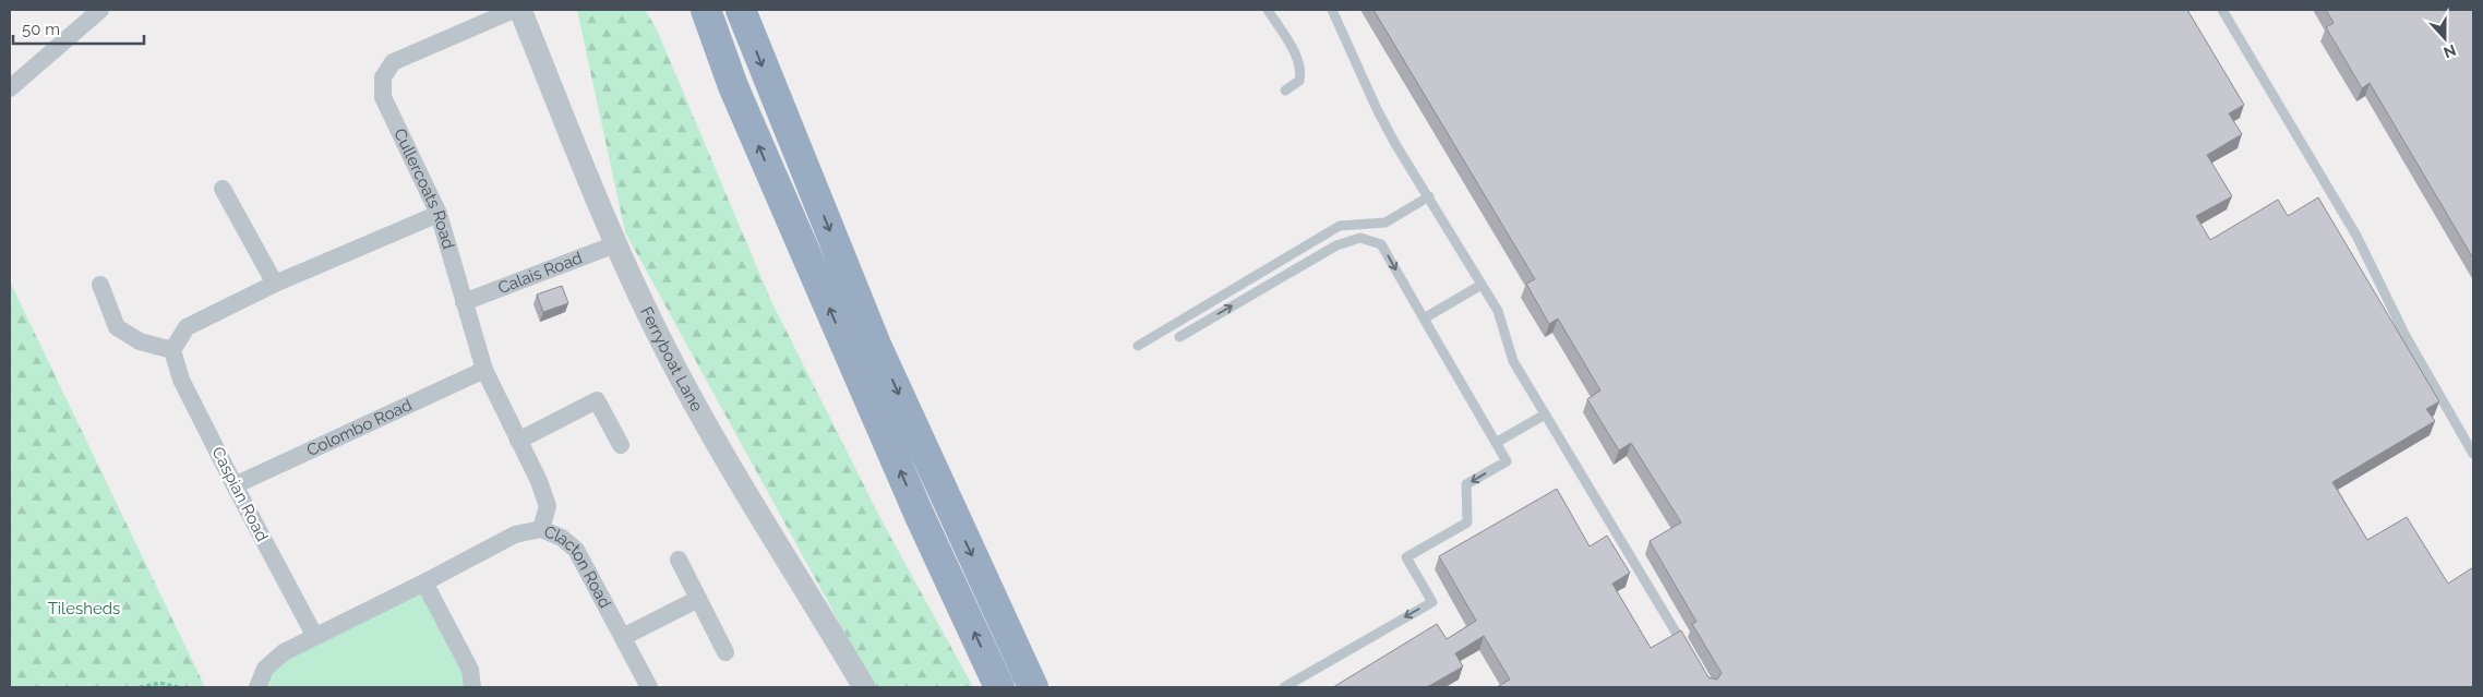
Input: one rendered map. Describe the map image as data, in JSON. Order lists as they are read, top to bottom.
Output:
{
  "streets": {
    "street": [
      "Cullercoats Road",
      "Calais Road",
      "Ferryboat Lane",
      "Colombo Road",
      "Caspian Road",
      "Clacton Road"
    ]
  },
  "crossings": [
    ["Cullercoats Road", "Calais Road"],
    ["Cullercoats Road", "Colombo Road"],
    ["Cullercoats Road", "Clacton Road"],
    ["Calais Road", "Ferryboat Lane"],
    ["Colombo Road", "Caspian Road"],
    ["Caspian Road", "Clacton Road"]
  ],
  "parks": ["Tilesheds"],
  "scale_bar": "50 m",
  "north": "bottom"
}
